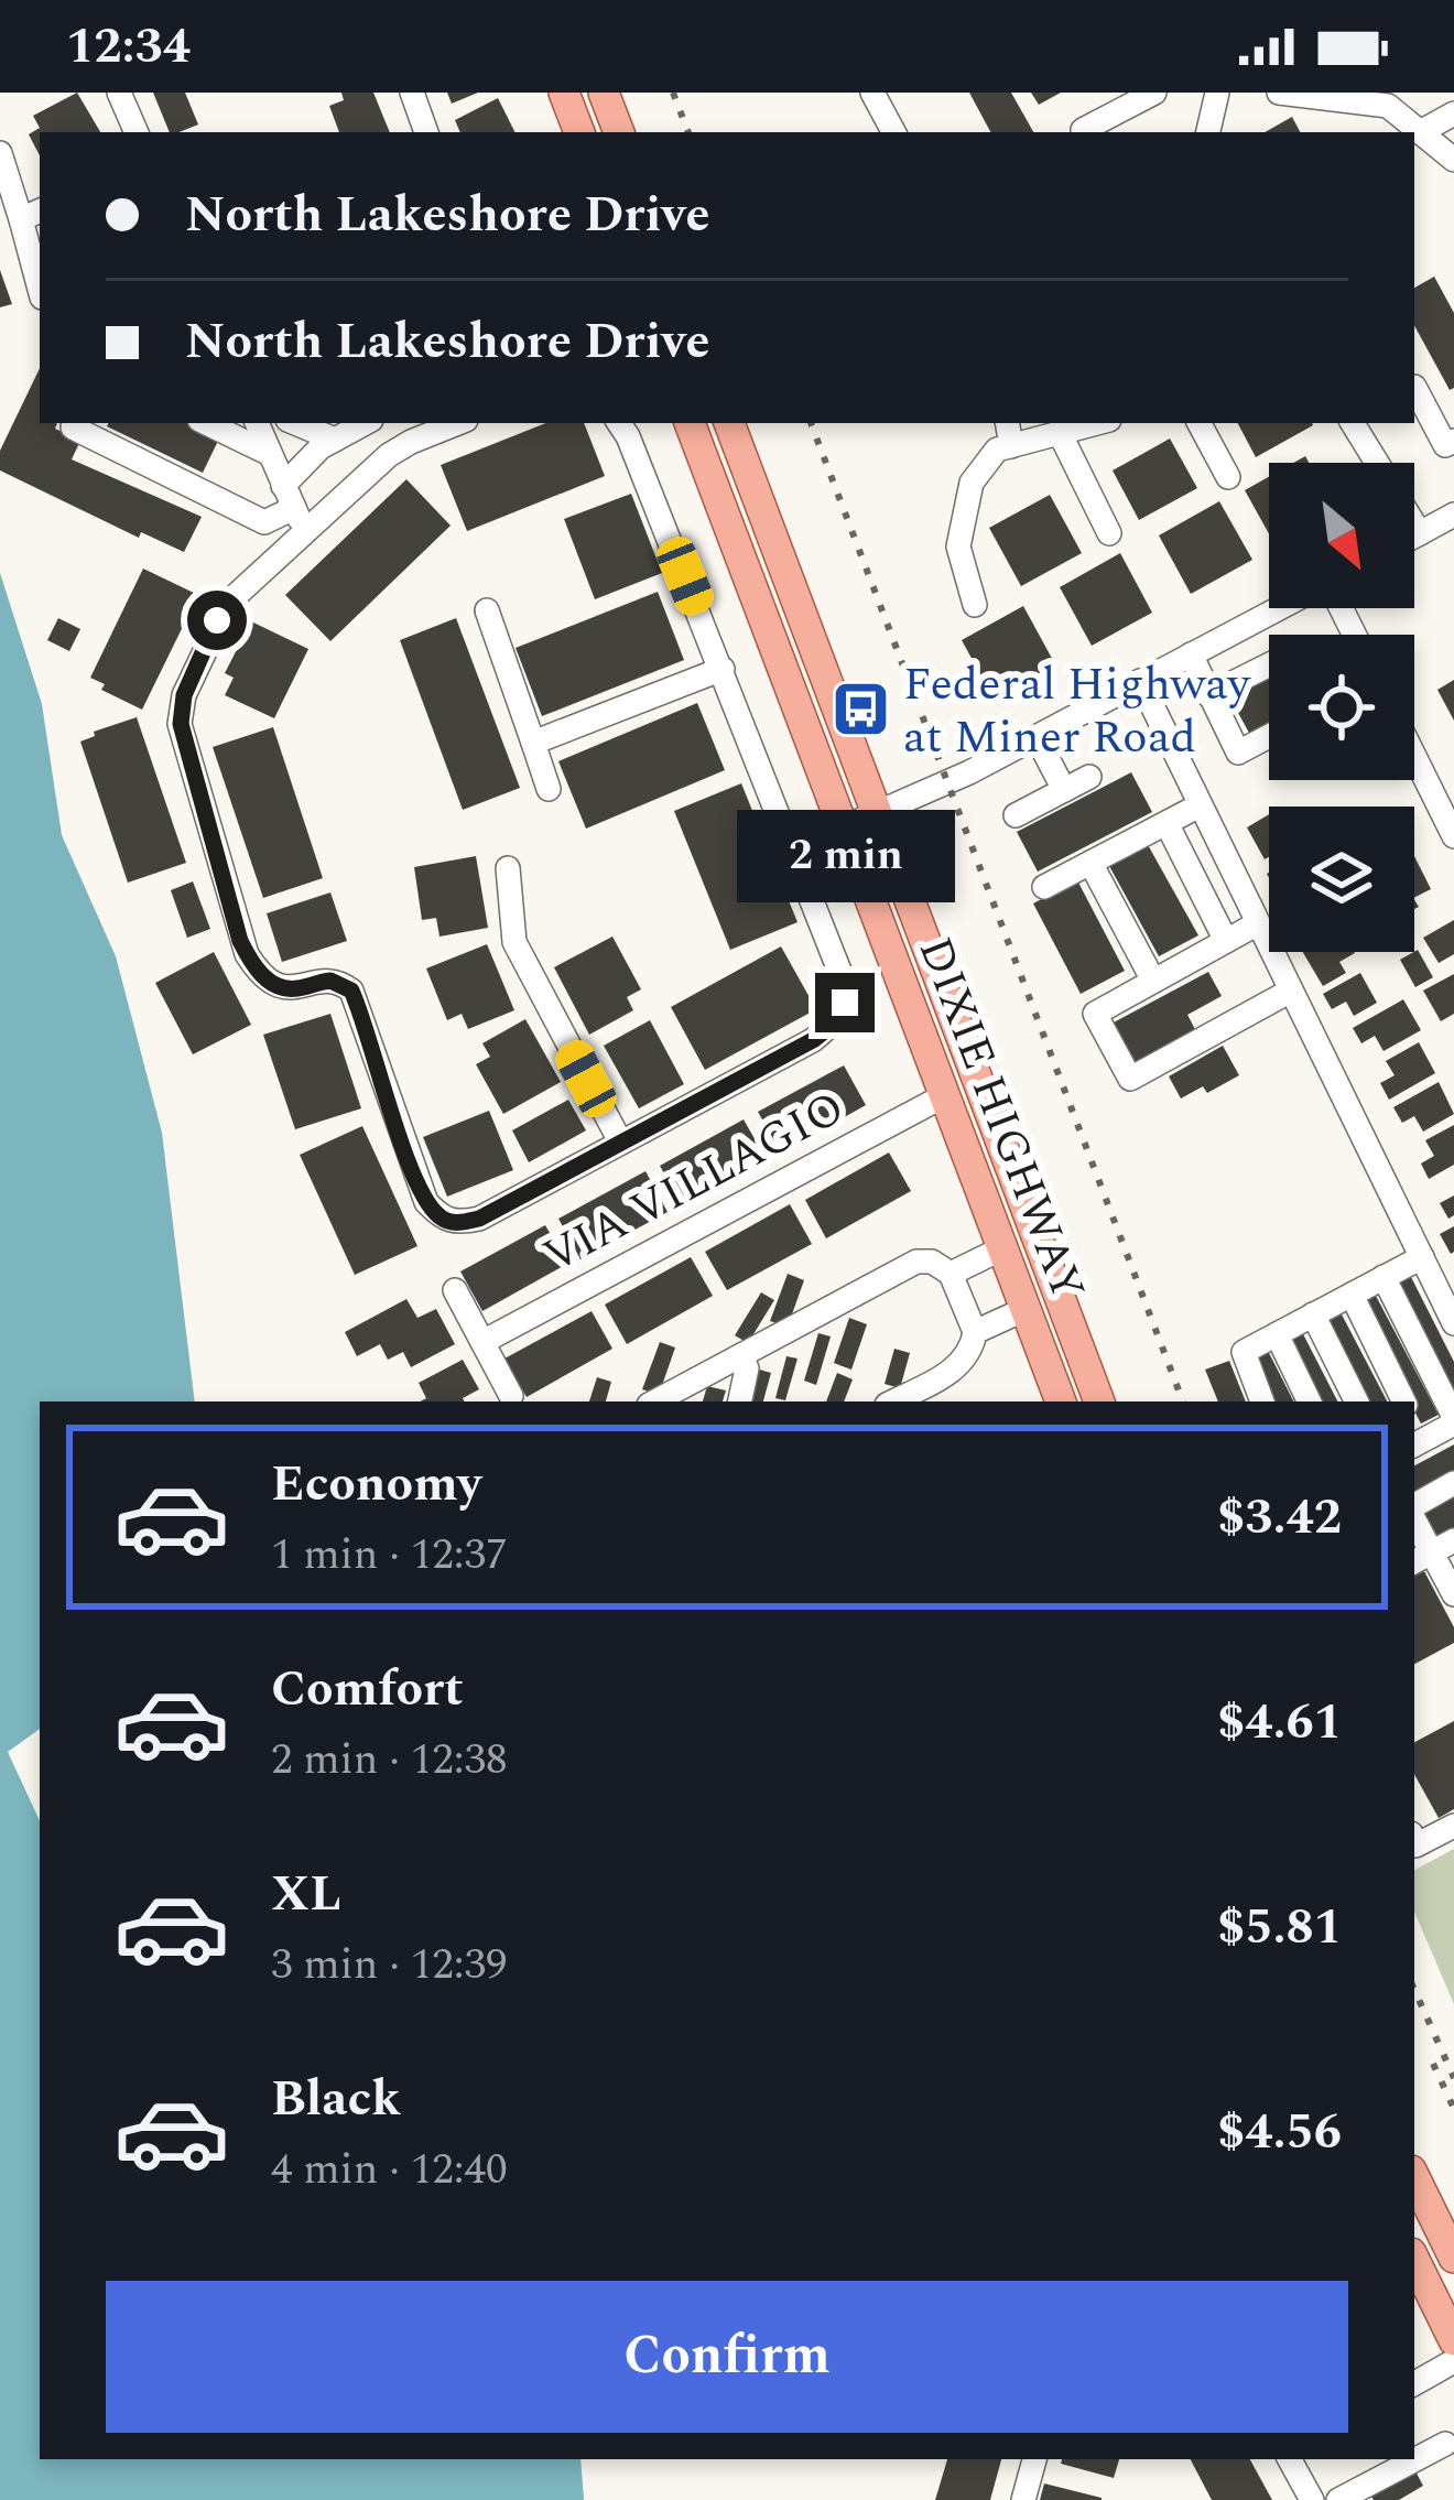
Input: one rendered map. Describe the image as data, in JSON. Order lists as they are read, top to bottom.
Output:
{
  "streets": {
    "main road": ["DIXIE HIGHWAY"],
    "street": ["VIA VILLAGIO"]
  },
  "crossings": [
    ["DIXIE HIGHWAY", "VIA VILLAGIO"]
  ],
  "places": {
    "bus stop": ["Federal Highway at Miner Road"]
  },
  "north": "bottom right",
  "page": {
    "status": "12:34",
    "banner": ["North Lakeshore Drive", "North Lakeshore Drive"],
    "bubble": "2 min",
    "list": [
      {
        "name": "Economy",
        "note": "1 min · 12:37",
        "value": "$3.42"
      },
      {
        "name": "Comfort",
        "note": "2 min · 12:38",
        "value": "$4.61"
      },
      {
        "name": "XL",
        "note": "3 min · 12:39",
        "value": "$5.81"
      },
      {
        "name": "Black",
        "note": "4 min · 12:40",
        "value": "$4.56"
      }
    ],
    "buttons": "Confirm"
  }
}
